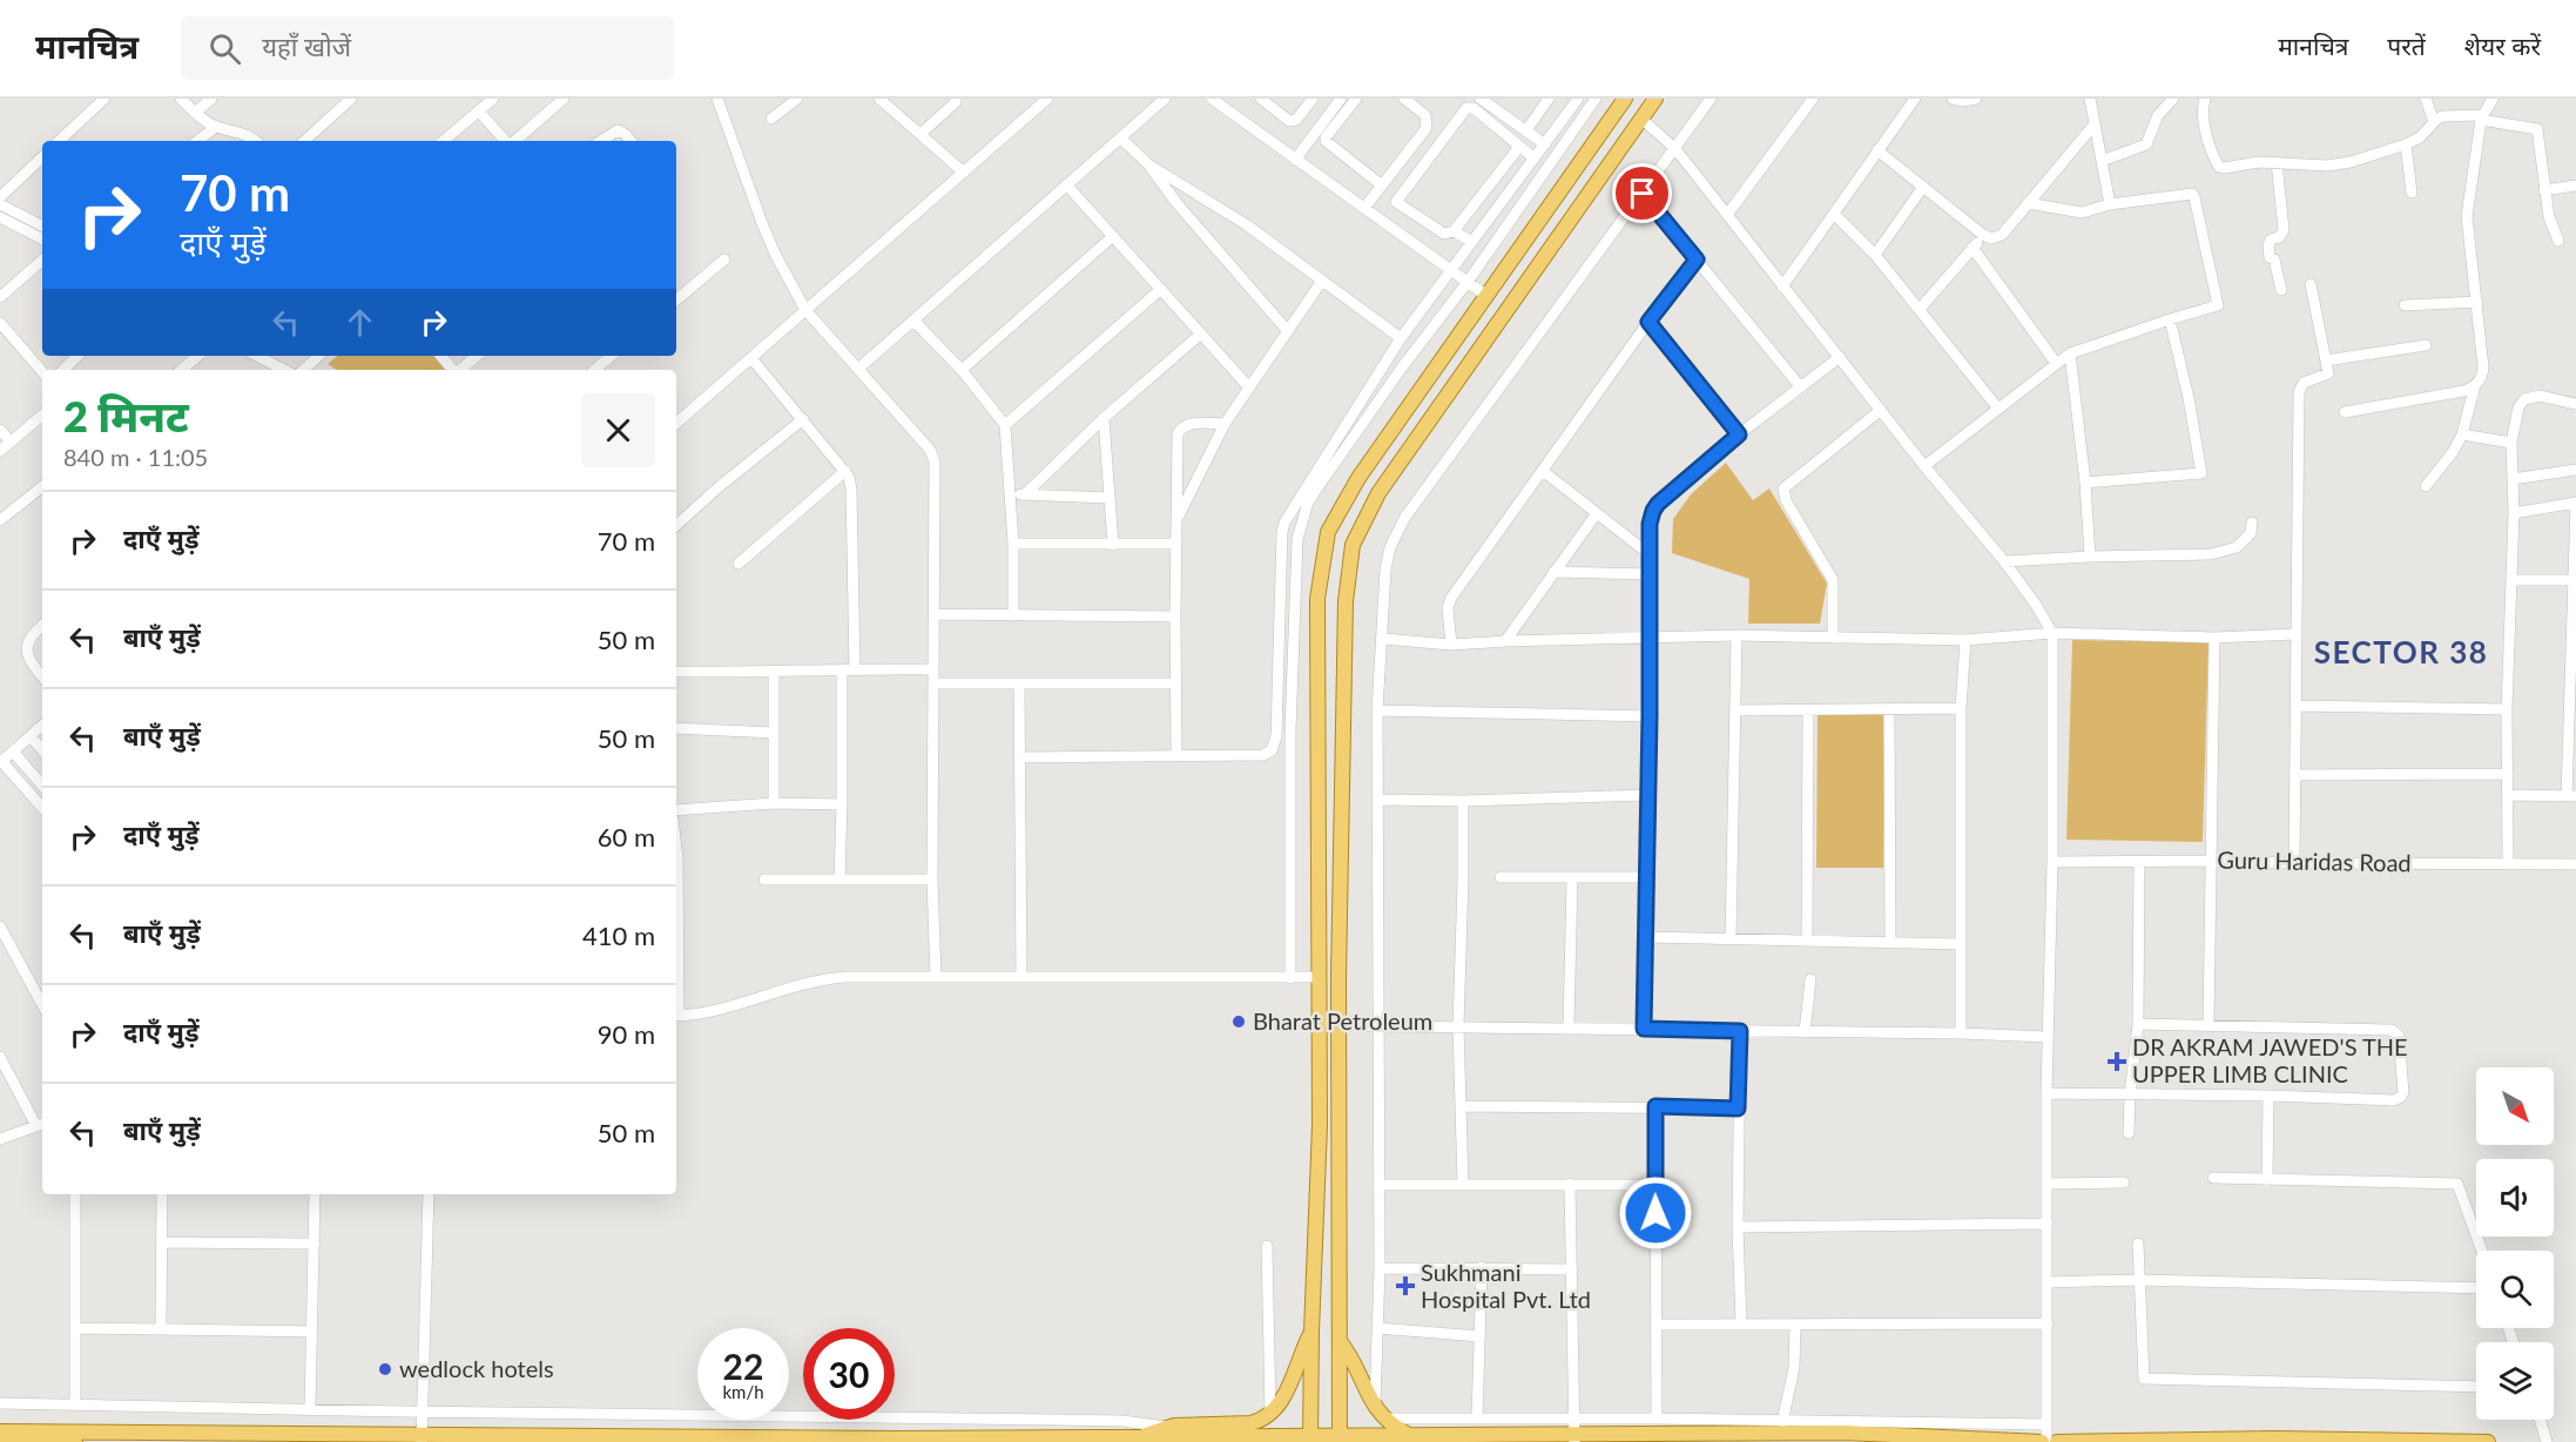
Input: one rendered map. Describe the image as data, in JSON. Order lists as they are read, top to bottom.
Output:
{
  "streets": {
    "street": ["Guru Haridas Road"]
  },
  "districts": ["SECTOR 38"],
  "places": {
    "other": ["Bharat Petroleum", "wedlock hotels"],
    "health": ["DR AKRAM JAWED'S THE UPPER LIMB CLINIC", "Sukhmani Hospital Pvt. Ltd"]
  },
  "north": "bottom right",
  "page": {
    "header": "मानचित्र",
    "search": "यहाँ खोजें",
    "nav": ["मानचित्र", "परतें", "शेयर करें"],
    "turn": ["70 m", "दाएँ मुड़ें"],
    "heading": ["2 मिनट", "840 m · 11:05"],
    "list": [
      {
        "name": "दाएँ मुड़ें",
        "value": "70 m"
      },
      {
        "name": "बाएँ मुड़ें",
        "value": "50 m"
      },
      {
        "name": "बाएँ मुड़ें",
        "value": "50 m"
      },
      {
        "name": "दाएँ मुड़ें",
        "value": "60 m"
      },
      {
        "name": "बाएँ मुड़ें",
        "value": "410 m"
      },
      {
        "name": "दाएँ मुड़ें",
        "value": "90 m"
      },
      {
        "name": "बाएँ मुड़ें",
        "value": "50 m"
      }
    ],
    "speed": "22 km/h",
    "limit": "30"
  }
}
